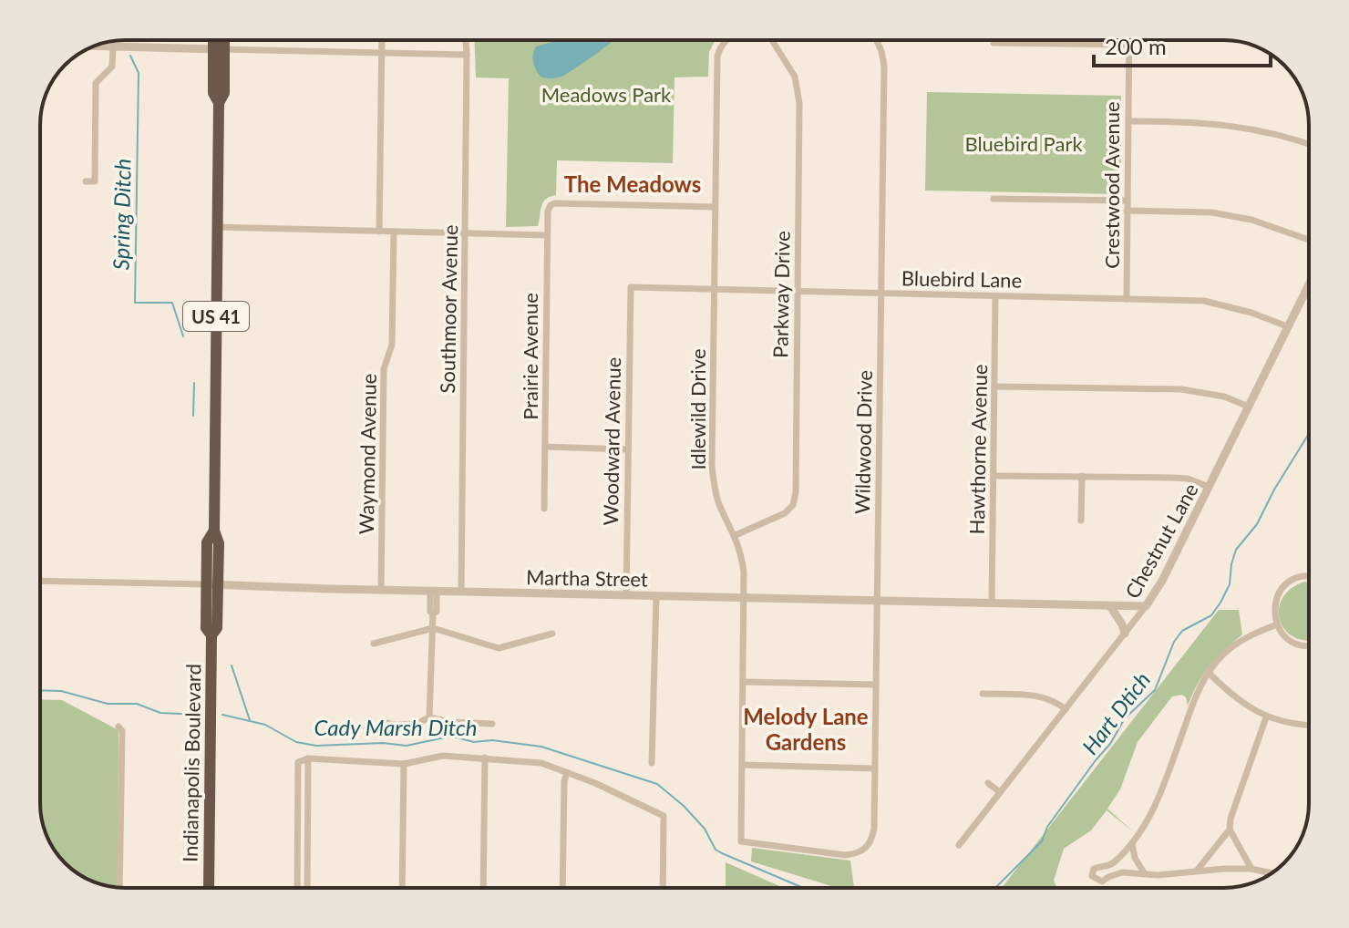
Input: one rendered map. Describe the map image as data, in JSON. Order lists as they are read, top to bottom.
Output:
{
  "streets": {
    "highway": ["US 41", "Indianapolis Boulevard"],
    "street": [
      "Crestwood Avenue",
      "Bluebird Lane",
      "Parkway Drive",
      "Southmoor Avenue",
      "Prairie Avenue",
      "Idlewild Drive",
      "Woodward Avenue",
      "Wildwood Drive",
      "Hawthorne Avenue",
      "Waymond Avenue",
      "Chestnut Lane",
      "Martha Street"
    ]
  },
  "crossings": [
    ["Crestwood Avenue", "Bluebird Lane"],
    ["Bluebird Lane", "Parkway Drive"],
    ["Bluebird Lane", "Idlewild Drive"],
    ["Bluebird Lane", "Woodward Avenue"],
    ["Bluebird Lane", "Wildwood Drive"],
    ["Bluebird Lane", "Hawthorne Avenue"],
    ["Bluebird Lane", "Chestnut Lane"],
    ["Parkway Drive", "Idlewild Drive"],
    ["Southmoor Avenue", "Martha Street"],
    ["Prairie Avenue", "Idlewild Drive"],
    ["Idlewild Drive", "Wildwood Drive"],
    ["Idlewild Drive", "Martha Street"],
    ["Woodward Avenue", "Martha Street"],
    ["Wildwood Drive", "Martha Street"],
    ["Hawthorne Avenue", "Martha Street"],
    ["Waymond Avenue", "Martha Street"],
    ["Chestnut Lane", "Martha Street"],
    ["Martha Street", "Indianapolis Boulevard"]
  ],
  "districts": ["The Meadows", "Melody Lane Gardens"],
  "water": ["Spring Ditch", "Hart Dtich", "Cady Marsh Ditch"],
  "parks": ["Meadows Park", "Bluebird Park"],
  "scale_bar": "200 m"
}
